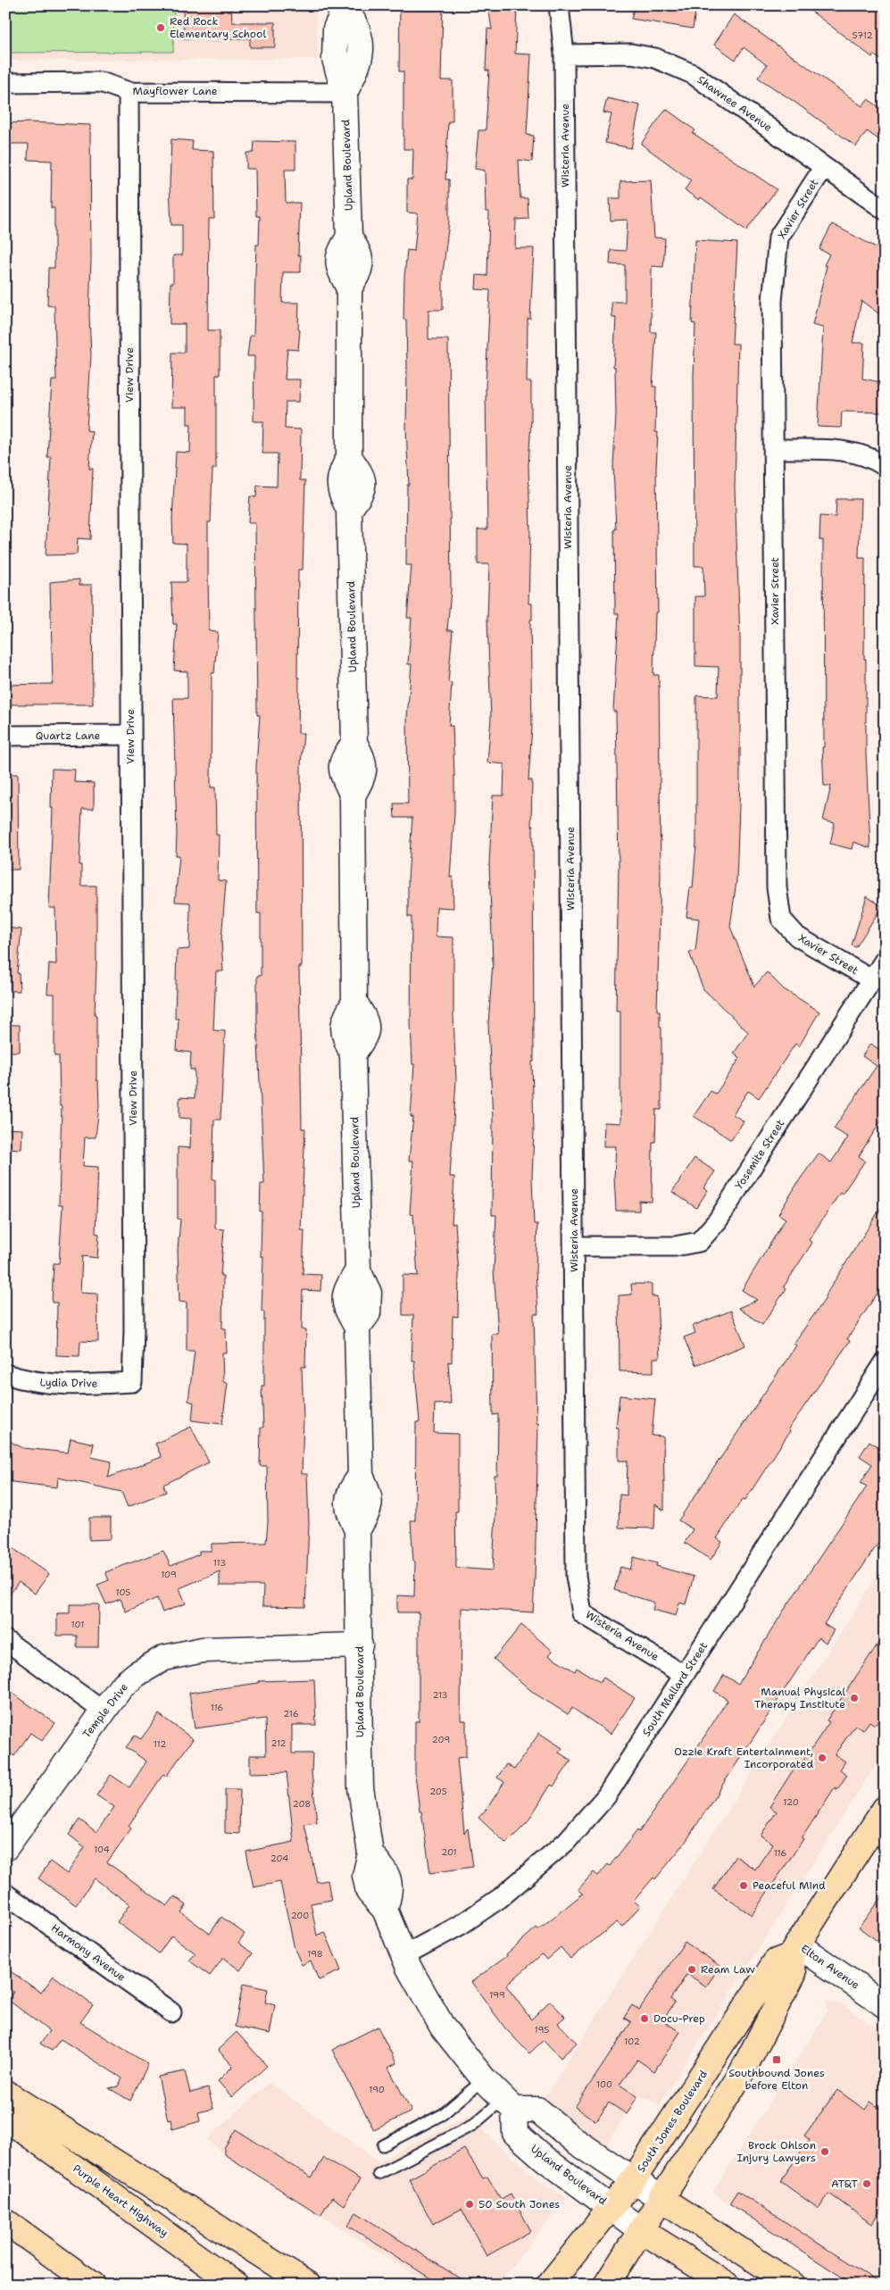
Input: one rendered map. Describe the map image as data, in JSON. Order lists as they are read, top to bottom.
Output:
{
  "streets": {
    "main road": ["South Jones Boulevard", "Purple Heart Highway"],
    "street": [
      "Mayflower Lane",
      "Shawnee Avenue",
      "Wisteria Avenue",
      "Upland Boulevard",
      "Xavier Street",
      "View Drive",
      "Quartz Lane",
      "Yosemite Street",
      "Lydia Drive",
      "South Mallard Street",
      "Temple Drive",
      "Harmony Avenue",
      "Elton Avenue"
    ]
  },
  "crossings": [
    ["Mayflower Lane", "Upland Boulevard"],
    ["Mayflower Lane", "View Drive"],
    ["Shawnee Avenue", "Wisteria Avenue"],
    ["Shawnee Avenue", "Xavier Street"],
    ["Wisteria Avenue", "Yosemite Street"],
    ["Wisteria Avenue", "South Mallard Street"],
    ["Upland Boulevard", "South Mallard Street"],
    ["Upland Boulevard", "Temple Drive"],
    ["Upland Boulevard", "South Jones Boulevard"],
    ["Xavier Street", "Yosemite Street"],
    ["View Drive", "Quartz Lane"],
    ["View Drive", "Lydia Drive"],
    ["Elton Avenue", "South Jones Boulevard"]
  ],
  "places": {
    "other": [
      "Red Rock Elementary School",
      "Manual Physical Therapy Institute",
      "Ozzie Kraft Entertainment, Incorporated",
      "Peaceful Mind",
      "Ream Law",
      "Docu-Prep",
      "Brock Ohlson Injury Lawyers",
      "AT&T",
      "50 South Jones"
    ],
    "transit": ["Southbound Jones before Elton"]
  },
  "house_numbers": [
    "5712",
    "113",
    "109",
    "105",
    "101",
    "213",
    "116",
    "216",
    "209",
    "212",
    "112",
    "205",
    "120",
    "208",
    "104",
    "201",
    "116",
    "204",
    "200",
    "198",
    "199",
    "195",
    "102",
    "100",
    "190"
  ]
}
